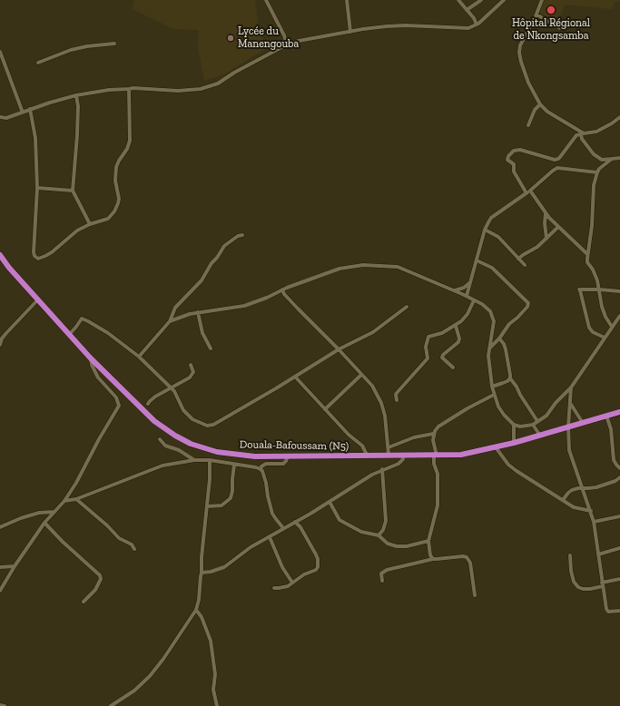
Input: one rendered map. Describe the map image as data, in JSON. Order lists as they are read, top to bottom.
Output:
{
  "streets": {
    "highway": ["Douala-Bafoussam (N5)"]
  },
  "places": ["Hôpital Régional de Nkongsamba", "Lycée du Manengouba"]
}
